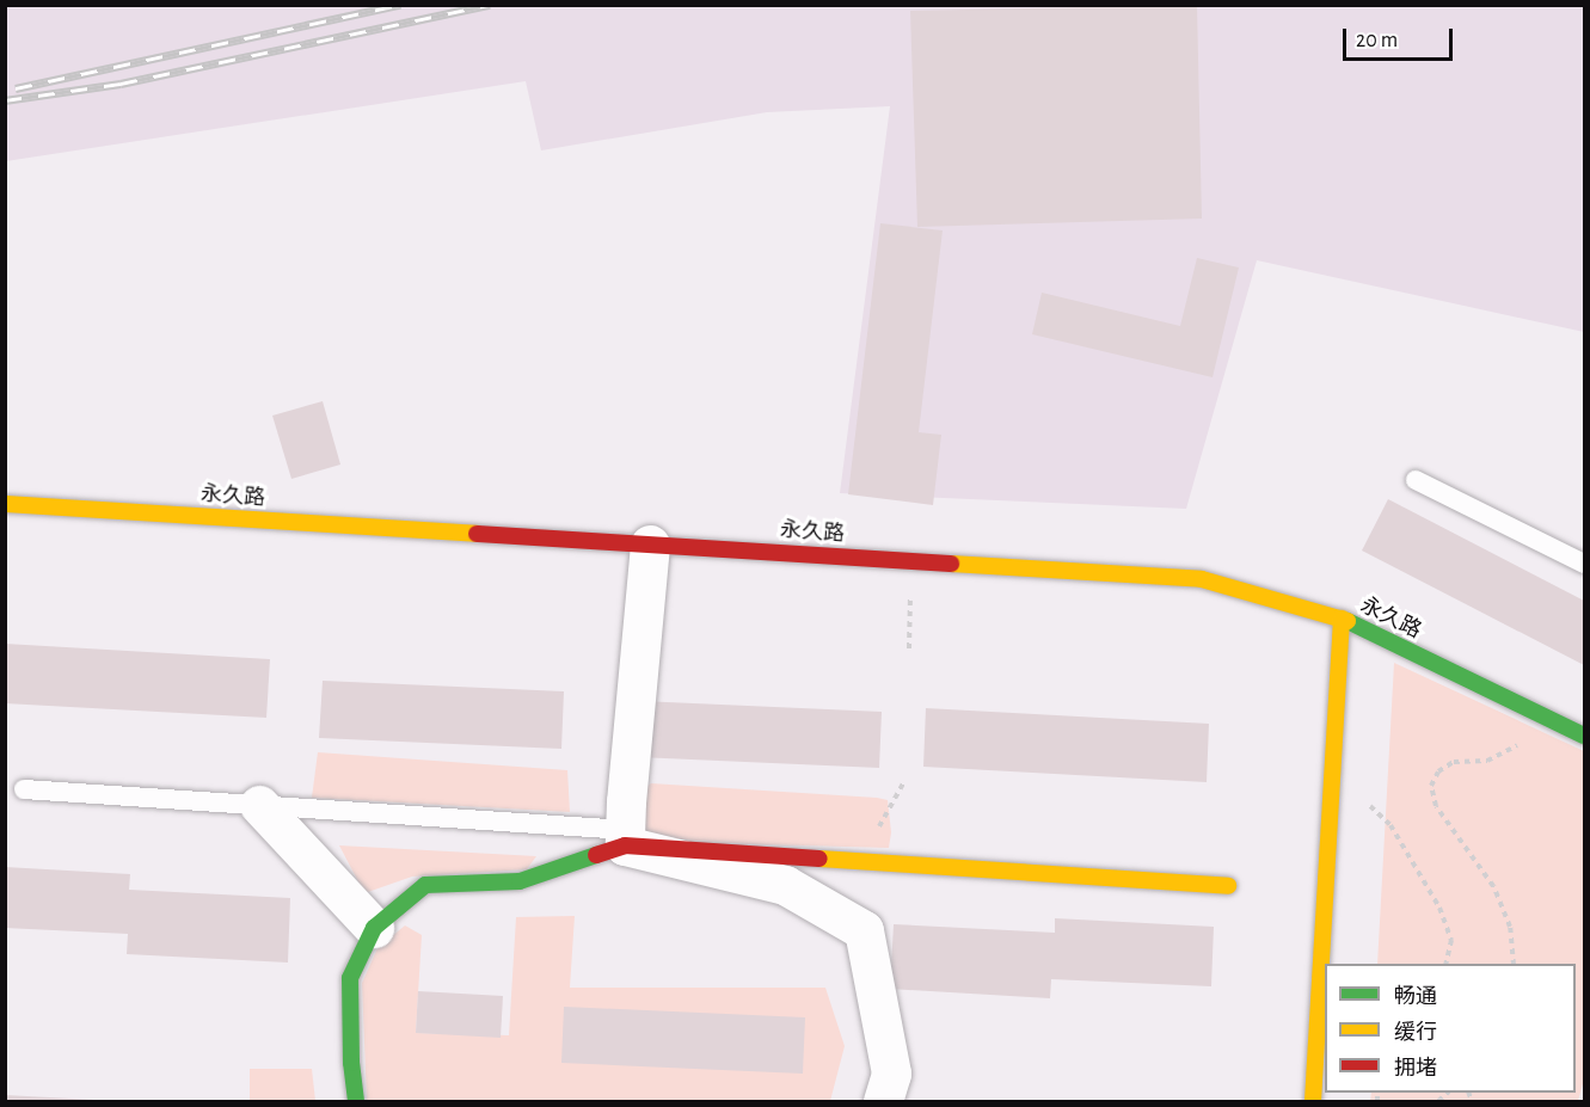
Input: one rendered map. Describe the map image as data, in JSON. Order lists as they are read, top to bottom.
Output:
{
  "streets": {
    "main road": ["永久路"]
  },
  "legend": ["畅通", "缓行", "拥堵"],
  "scale_bar": "20 m"
}
